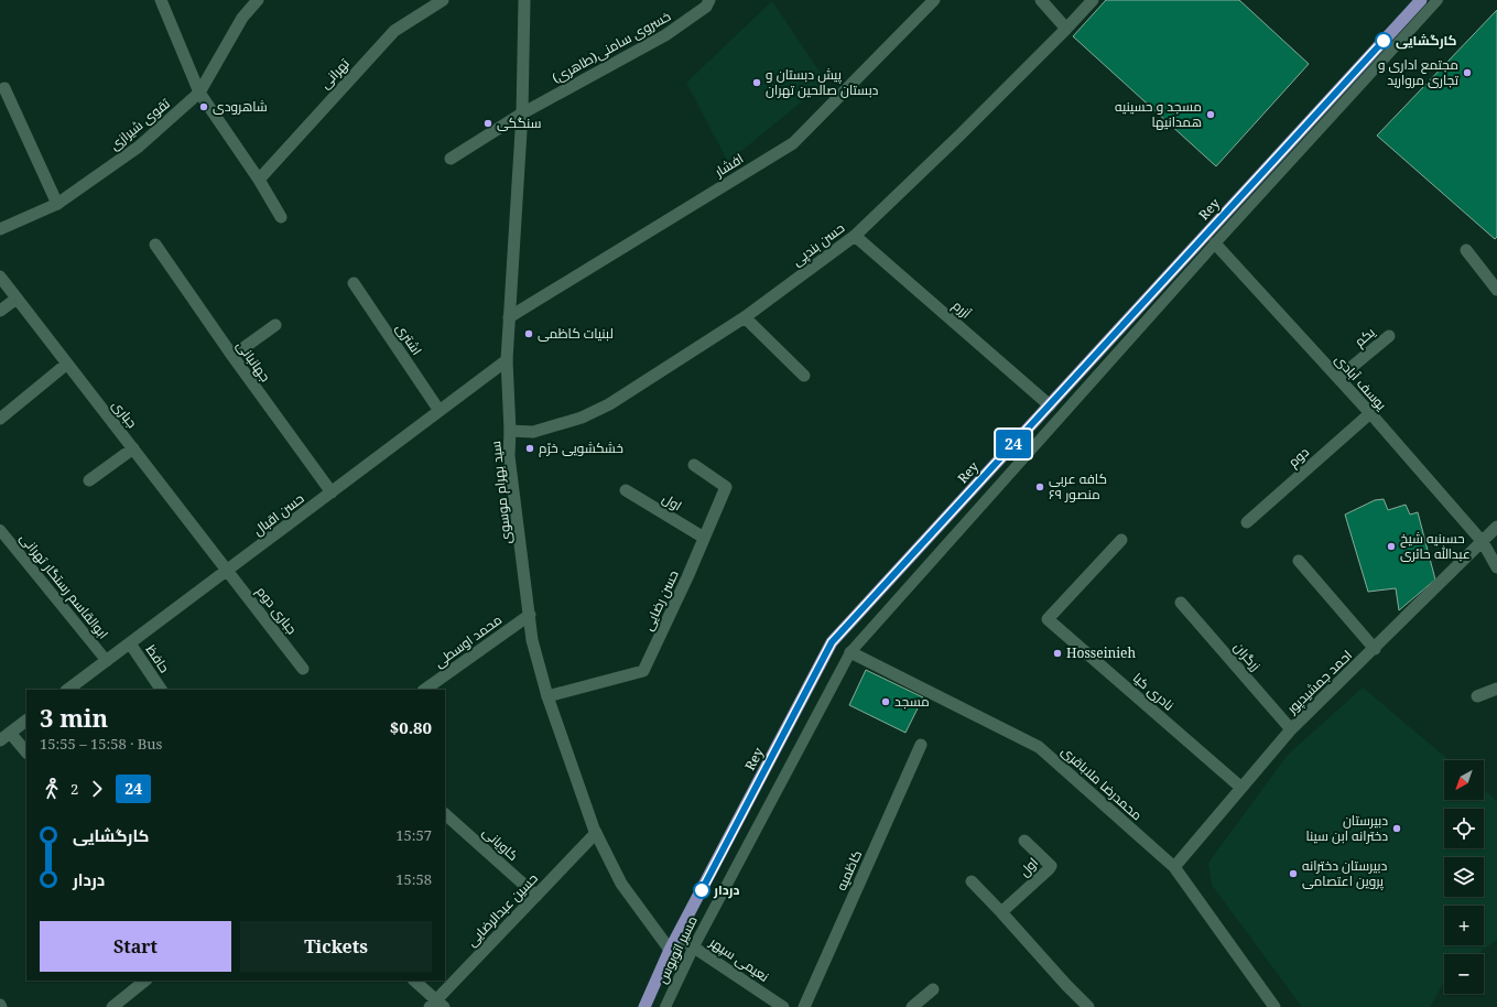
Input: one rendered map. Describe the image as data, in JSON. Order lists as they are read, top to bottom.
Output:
{
  "streets": {
    "main road": ["Rey"],
    "street": [
      "خسروی سامنی(طاهری)",
      "تهرانی",
      "تقوی شیرازی",
      "افشار",
      "حسن بندپی",
      "آزرم",
      "یکم",
      "اشتری",
      "جهانبانی",
      "یوسف آبادی",
      "جباری",
      "دوم",
      "سید بهرام موسوی",
      "اول",
      "حسن اقبال",
      "حسن رضایی",
      "جباری دوم",
      "محمد اوسطی",
      "زرگران",
      "حافظ",
      "احمد جمشیدپور",
      "نادری کیا",
      "محمدرضا ملاباقری",
      "کاویانی",
      "کاظمیه",
      "حسین عبدالرضایی",
      "نعیمی سپهر"
    ],
    "lane": ["ابوالقاسم رستگار تهرانی", "مسیر اتوبوس"]
  },
  "crossings": [
    ["خسروی سامنی(طاهری)", "سید بهرام موسوی"],
    ["افشار", "سید بهرام موسوی"],
    ["Rey", "آزرم"],
    ["Rey", "سید بهرام موسوی"],
    ["Rey", "نعیمی سپهر"],
    ["حسن بندپی", "آزرم"],
    ["حسن بندپی", "سید بهرام موسوی"],
    ["یکم", "یوسف آبادی"],
    ["اشتری", "حسن اقبال"],
    ["جهانبانی", "حسن اقبال"],
    ["یوسف آبادی", "دوم"],
    ["یوسف آبادی", "احمد جمشیدپور"],
    ["یوسف آبادی", "مسیر اتوبوس"],
    ["جباری", "حسن اقبال"],
    ["جباری", "جباری دوم"],
    ["سید بهرام موسوی", "حسن اقبال"],
    ["سید بهرام موسوی", "حسن رضایی"],
    ["سید بهرام موسوی", "محمد اوسطی"],
    ["سید بهرام موسوی", "حسین عبدالرضایی"],
    ["اول", "حسن رضایی"],
    ["حسن اقبال", "ابوالقاسم رستگار تهرانی"],
    ["حسن اقبال", "جباری دوم"],
    ["حسن اقبال", "حافظ"],
    ["زرگران", "احمد جمشیدپور"],
    ["احمد جمشیدپور", "نادری کیا"],
    ["احمد جمشیدپور", "محمدرضا ملاباقری"],
    ["محمدرضا ملاباقری", "مسیر اتوبوس"],
    ["کاویانی", "حسین عبدالرضایی"],
    ["مسیر اتوبوس", "نعیمی سپهر"]
  ],
  "places": [
    "کارگشایی",
    "مجتمع اداری و تجاری مروارید",
    "پیش دبستان و دبستان صالحین تهران",
    "شاهرودی",
    "مسجد و حسینیه همدانیها",
    "سنگکی",
    "لبنیات کاظمی",
    "خشکشویی خرّم",
    "کافه عربی منصور ۶۹",
    "حسینیه شیخ عبدالله حائری",
    "Hosseinieh",
    "مسجد",
    "دبیرستان دخترانه ابن سینا",
    "دبیرستان دخترانه پروین اعتصامی",
    "دردار"
  ],
  "lines": ["bus line 24"],
  "north": "bottom left",
  "page": {
    "on_map": "24",
    "heading": ["3 min", "15:55 – 15:58 · Bus", "$0.80"],
    "map_buttons": ["+", "−"],
    "legs": ["2", "24"],
    "list": [
      {
        "name": "کارگشایی",
        "value": "15:57"
      },
      {
        "name": "دردار",
        "value": "15:58"
      }
    ],
    "buttons": ["Start", "Tickets"]
  }
}
